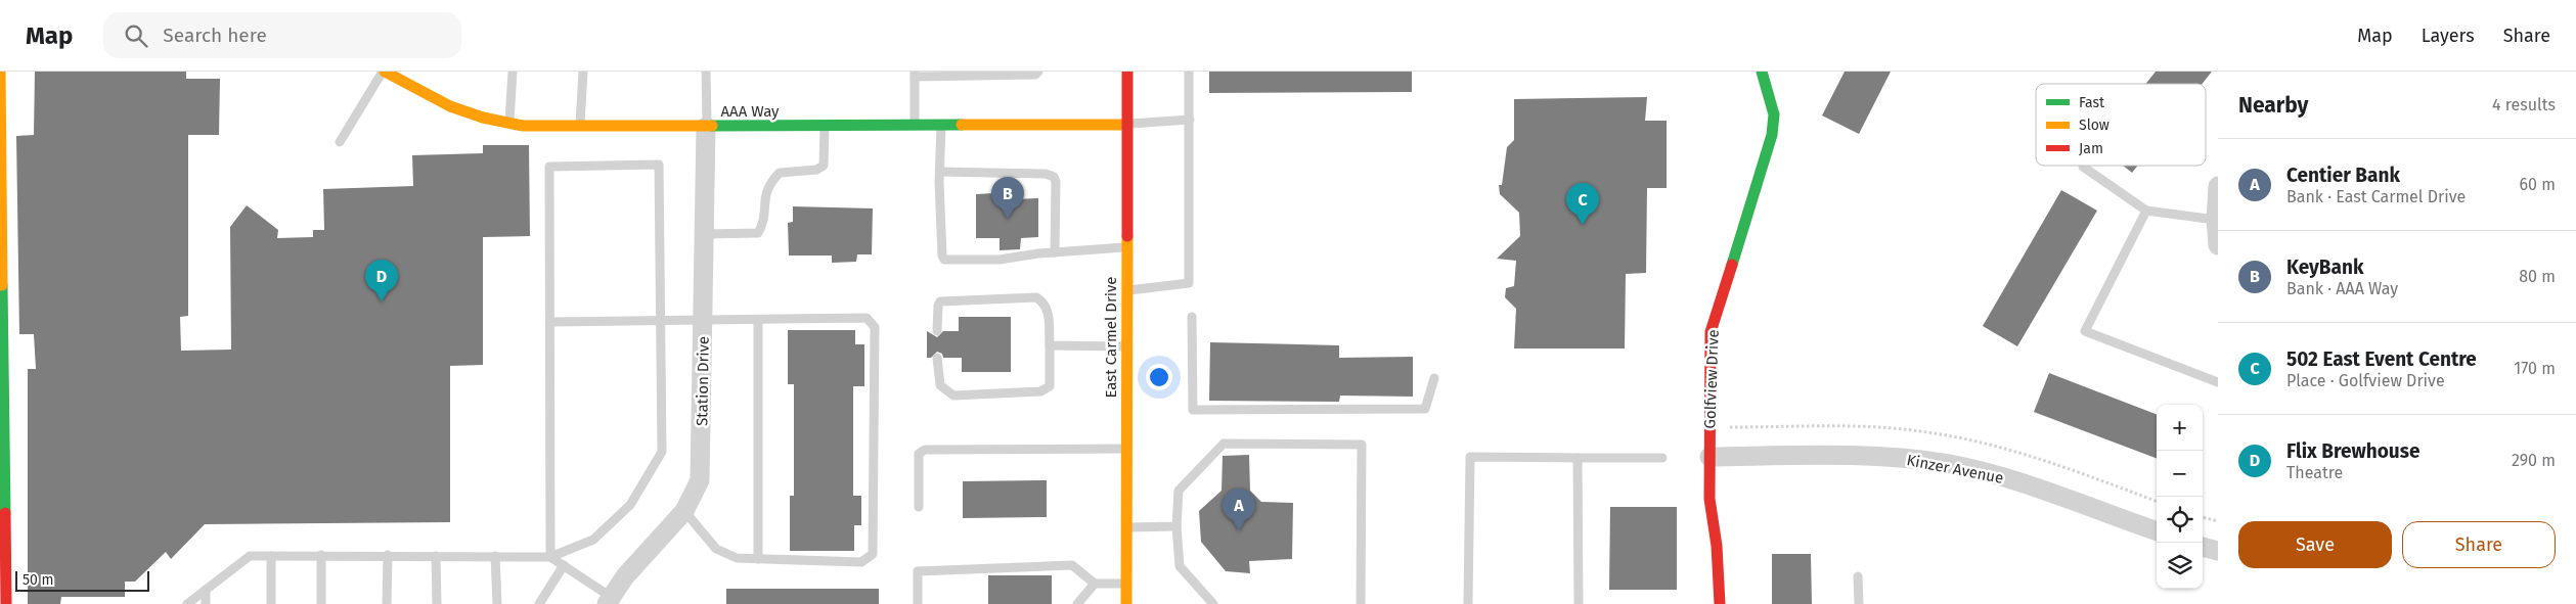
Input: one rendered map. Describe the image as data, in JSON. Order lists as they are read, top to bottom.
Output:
{
  "streets": {
    "street": [
      "AAA Way",
      "East Carmel Drive",
      "Golfview Drive",
      "Station Drive",
      "Kinzer Avenue"
    ]
  },
  "crossings": [
    ["AAA Way", "East Carmel Drive"],
    ["AAA Way", "Station Drive"],
    ["Golfview Drive", "Kinzer Avenue"]
  ],
  "legend": ["Fast", "Slow", "Jam"],
  "scale_bar": "50 m",
  "page": {
    "header": "Map",
    "search": "Search here",
    "nav": ["Map", "Layers", "Share"],
    "heading": ["Nearby", "4 results"],
    "list": [
      {
        "mark": "A",
        "name": "Centier Bank",
        "note": "Bank · East Carmel Drive",
        "value": "60 m"
      },
      {
        "mark": "B",
        "name": "KeyBank",
        "note": "Bank · AAA Way",
        "value": "80 m"
      },
      {
        "mark": "C",
        "name": "502 East Event Centre",
        "note": "Place · Golfview Drive",
        "value": "170 m"
      },
      {
        "mark": "D",
        "name": "Flix Brewhouse",
        "note": "Theatre",
        "value": "290 m"
      }
    ],
    "pins": [
      "B",
      "C",
      "D",
      "A"
    ],
    "map_buttons": ["+", "−"],
    "buttons": ["Save", "Share"],
    "scale": "50 m"
  }
}
